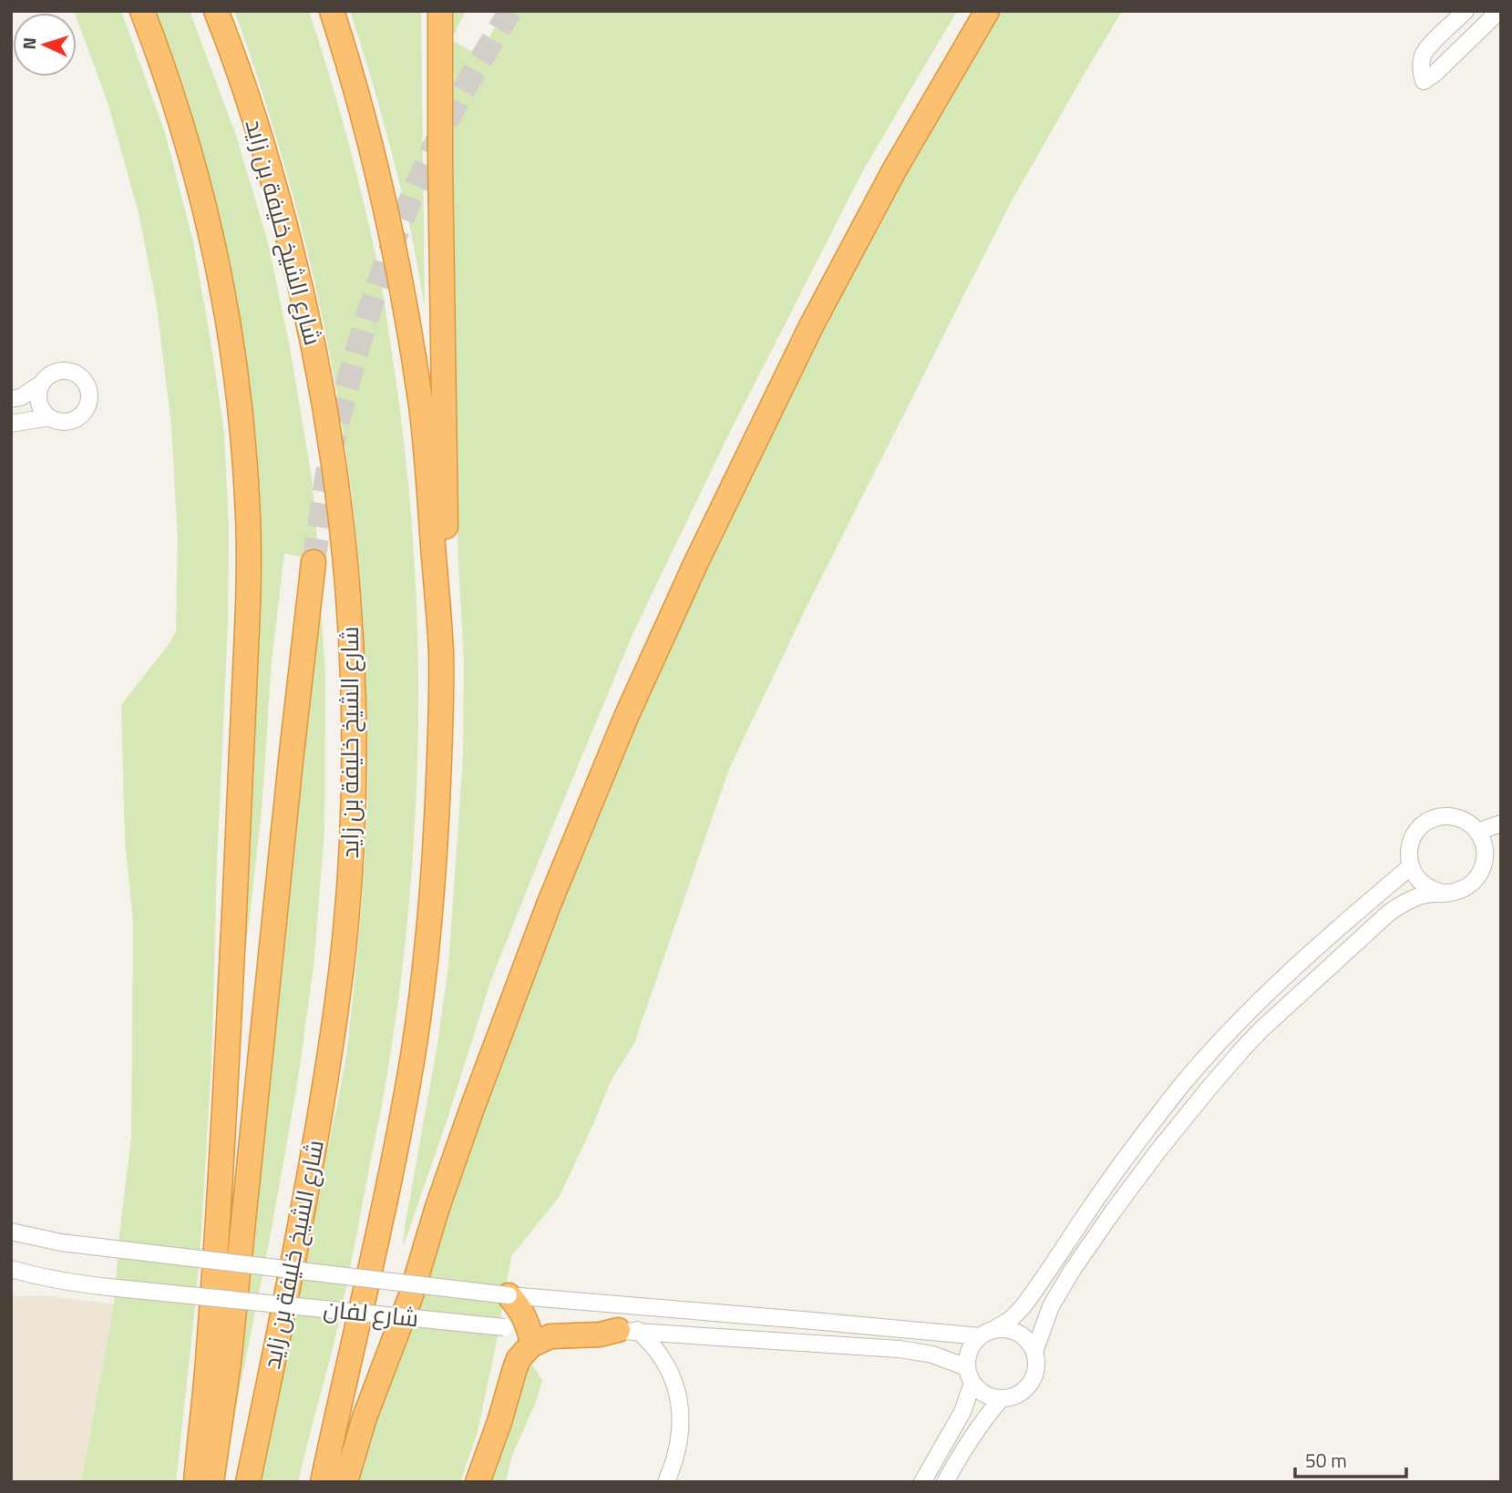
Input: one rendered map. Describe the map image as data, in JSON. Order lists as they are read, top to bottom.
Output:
{
  "streets": {
    "highway": ["شارع الشيخ خليفة بن زايد"],
    "street": ["شارع لفان"]
  },
  "scale_bar": "50 m",
  "north": "left"
}
